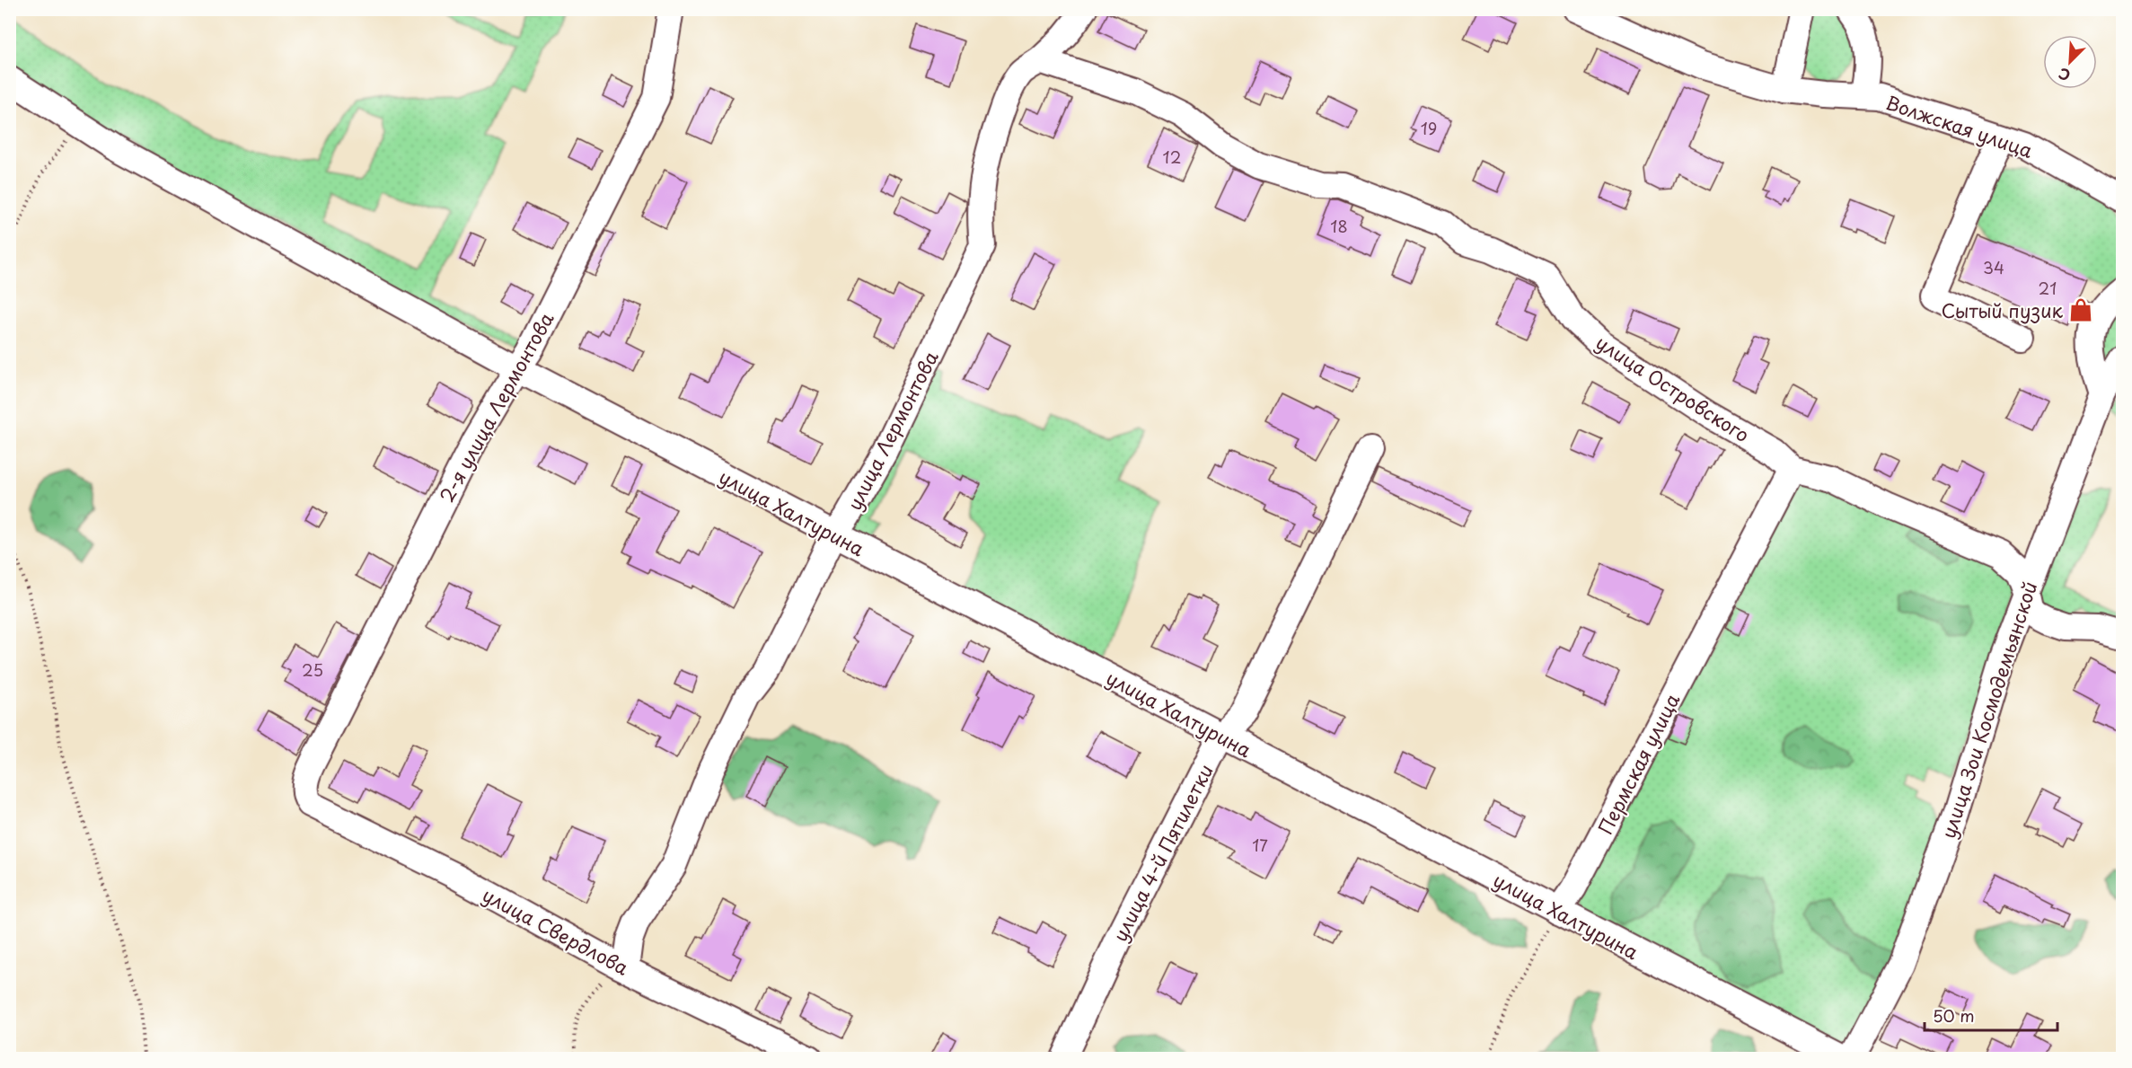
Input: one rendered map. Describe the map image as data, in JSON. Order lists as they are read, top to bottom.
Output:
{
  "streets": {
    "street": [
      "Волжская улица",
      "улица Островского",
      "2-я улица Лермонтова",
      "улица Лермонтова",
      "улица Халтурина",
      "улица Зои Космодемьянской",
      "Пермская улица",
      "улица 4-й Пятилетки",
      "улица Свердлова"
    ]
  },
  "crossings": [
    ["улица Островского", "улица Лермонтова"],
    ["улица Островского", "улица Зои Космодемьянской"],
    ["улица Островского", "Пермская улица"],
    ["2-я улица Лермонтова", "улица Халтурина"],
    ["2-я улица Лермонтова", "улица Свердлова"],
    ["улица Лермонтова", "улица Халтурина"],
    ["улица Лермонтова", "улица Свердлова"],
    ["улица Халтурина", "Пермская улица"],
    ["улица Халтурина", "улица 4-й Пятилетки"]
  ],
  "places": {
    "shop": ["Сытый пузик"]
  },
  "house_numbers": [
    "19",
    "12",
    "18",
    "34",
    "21",
    "25",
    "17"
  ],
  "scale_bar": "50 m",
  "north": "bottom left"
}
